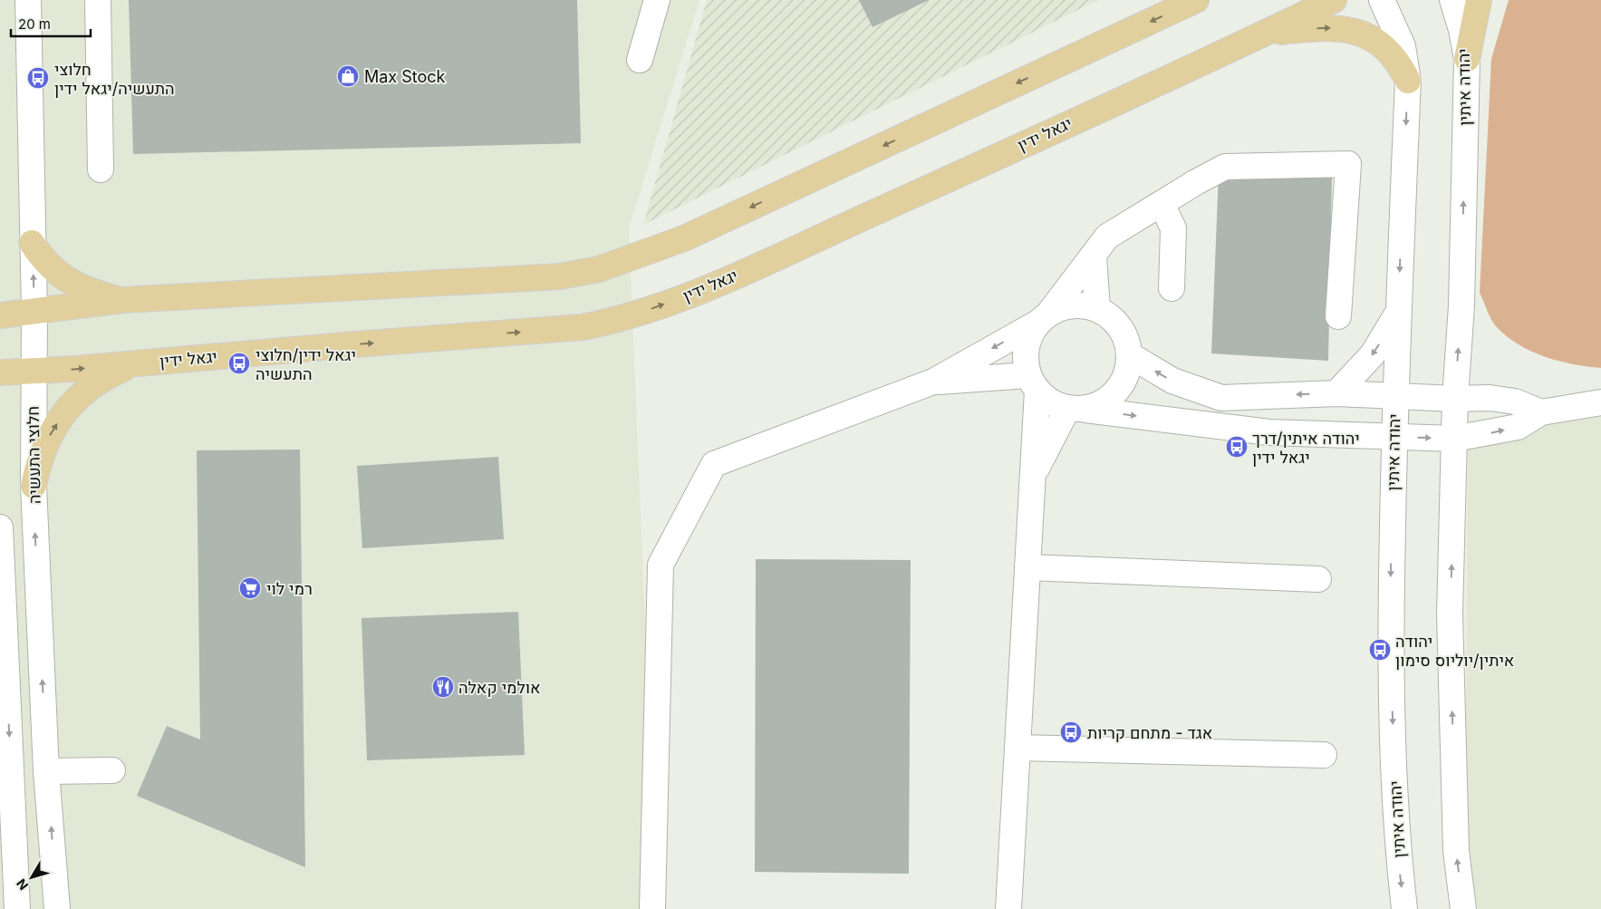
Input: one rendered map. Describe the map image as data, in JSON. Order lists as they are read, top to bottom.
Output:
{
  "streets": {
    "main road": ["יגאל ידין"],
    "street": ["יהודה איתין", "חלוצי התעשיה"]
  },
  "crossings": [
    ["יגאל ידין", "חלוצי התעשיה"]
  ],
  "places": {
    "shop": ["Max Stock"],
    "bus stop": [
      "חלוצי התעשיה/יגאל ידין",
      "יגאל ידין/חלוצי התעשיה",
      "יהודה איתין/דרך יגאל ידין",
      "יהודה איתין/יוליוס סימון",
      "אגד - מתחם קריות"
    ],
    "supermarket": ["רמי לוי"],
    "restaurant": ["אולמי קאלה"]
  },
  "scale_bar": "20 m",
  "north": "bottom left"
}
